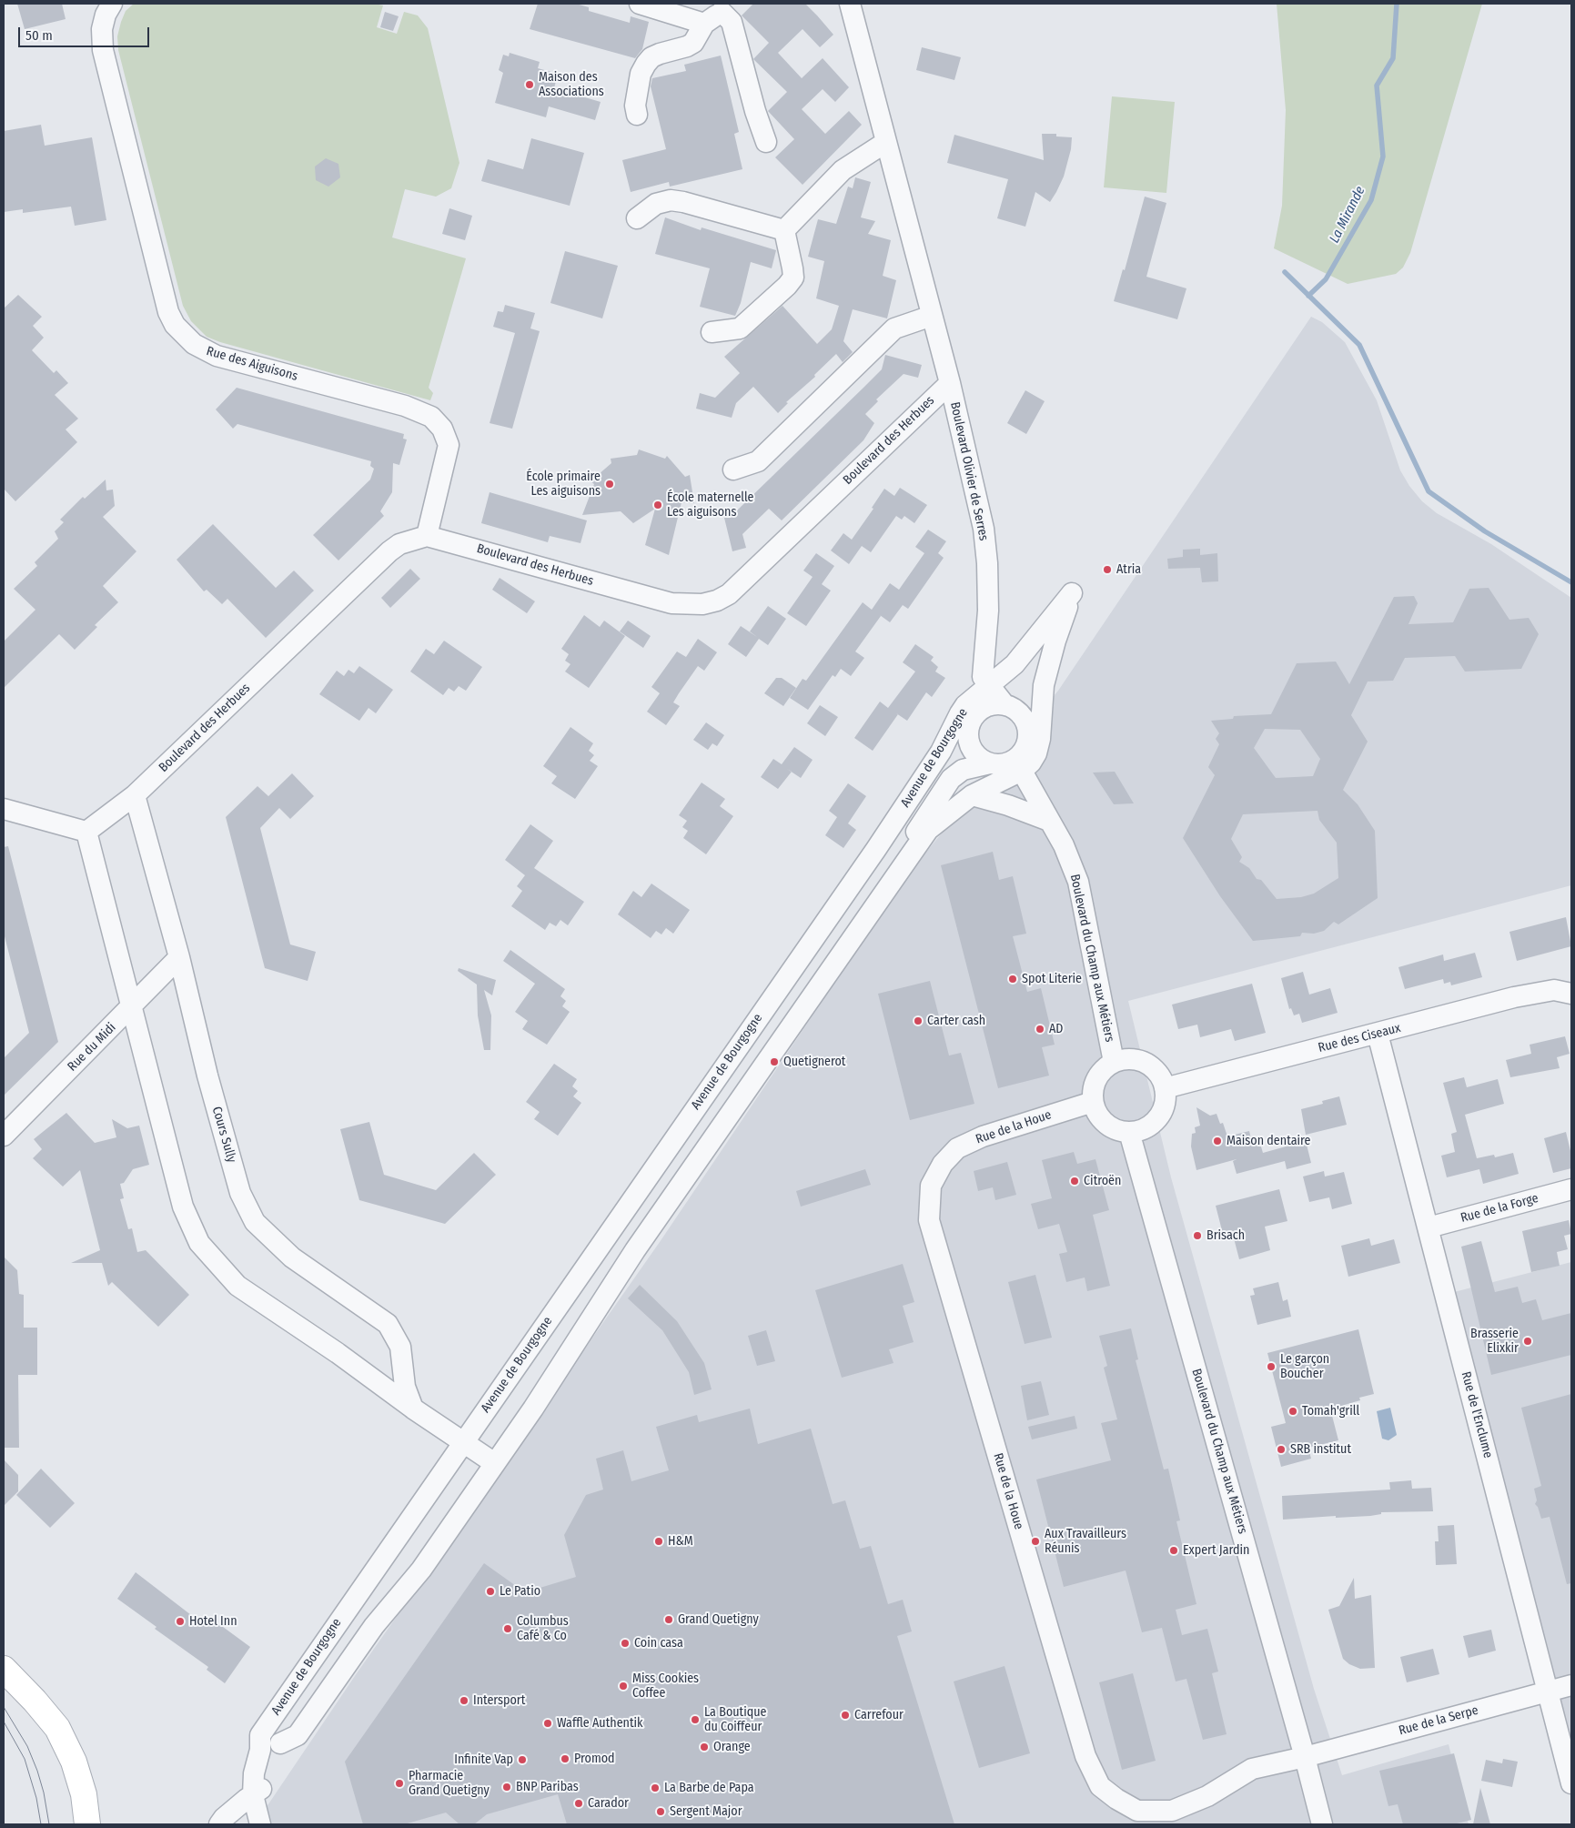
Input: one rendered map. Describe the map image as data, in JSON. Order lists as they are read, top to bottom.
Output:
{
  "streets": {
    "street": [
      "Rue des Aiguisons",
      "Boulevard des Herbues",
      "Boulevard Olivier de Serres",
      "Avenue de Bourgogne",
      "Boulevard du Champ aux Métiers",
      "Rue des Ciseaux",
      "Rue du Midi",
      "Rue de la Houe",
      "Cours Sully",
      "Rue de la Forge",
      "Rue de l'Enclume",
      "Rue de la Serpe"
    ]
  },
  "crossings": [
    ["Rue des Aiguisons", "Boulevard des Herbues"],
    ["Boulevard des Herbues", "Boulevard Olivier de Serres"],
    ["Boulevard des Herbues", "Cours Sully"],
    ["Boulevard Olivier de Serres", "Avenue de Bourgogne"],
    ["Boulevard Olivier de Serres", "Boulevard du Champ aux Métiers"],
    ["Avenue de Bourgogne", "Boulevard du Champ aux Métiers"],
    ["Boulevard du Champ aux Métiers", "Rue des Ciseaux"],
    ["Boulevard du Champ aux Métiers", "Rue de la Houe"],
    ["Boulevard du Champ aux Métiers", "Rue de la Serpe"],
    ["Rue des Ciseaux", "Rue de la Houe"],
    ["Rue des Ciseaux", "Rue de l'Enclume"],
    ["Rue du Midi", "Cours Sully"],
    ["Rue de la Houe", "Rue de la Serpe"],
    ["Rue de la Forge", "Rue de l'Enclume"],
    ["Rue de l'Enclume", "Rue de la Serpe"]
  ],
  "water": ["La Mirande"],
  "places": [
    "Maison des Associations",
    "École primaire Les aiguisons",
    "École maternelle Les aiguisons",
    "Atria",
    "Spot Literie",
    "Carter cash",
    "AD",
    "Quetignerot",
    "Maison dentaire",
    "Citroën",
    "Brisach",
    "Brasserie Elixkir",
    "Le garçon Boucher",
    "Tomah'grill",
    "SRB institut",
    "H&M",
    "Aux Travailleurs Réunis",
    "Expert Jardin",
    "Le Patio",
    "Grand Quetigny",
    "Hotel Inn",
    "Columbus Café & Co",
    "Coin casa",
    "Miss Cookies Coffee",
    "Intersport",
    "Carrefour",
    "La Boutique du Coiffeur",
    "Waffle Authentik",
    "Orange",
    "Promod",
    "Infinite Vap",
    "Pharmacie Grand Quetigny",
    "BNP Paribas",
    "La Barbe de Papa",
    "Carador",
    "Sergent Major"
  ],
  "scale_bar": "50 m"
}
